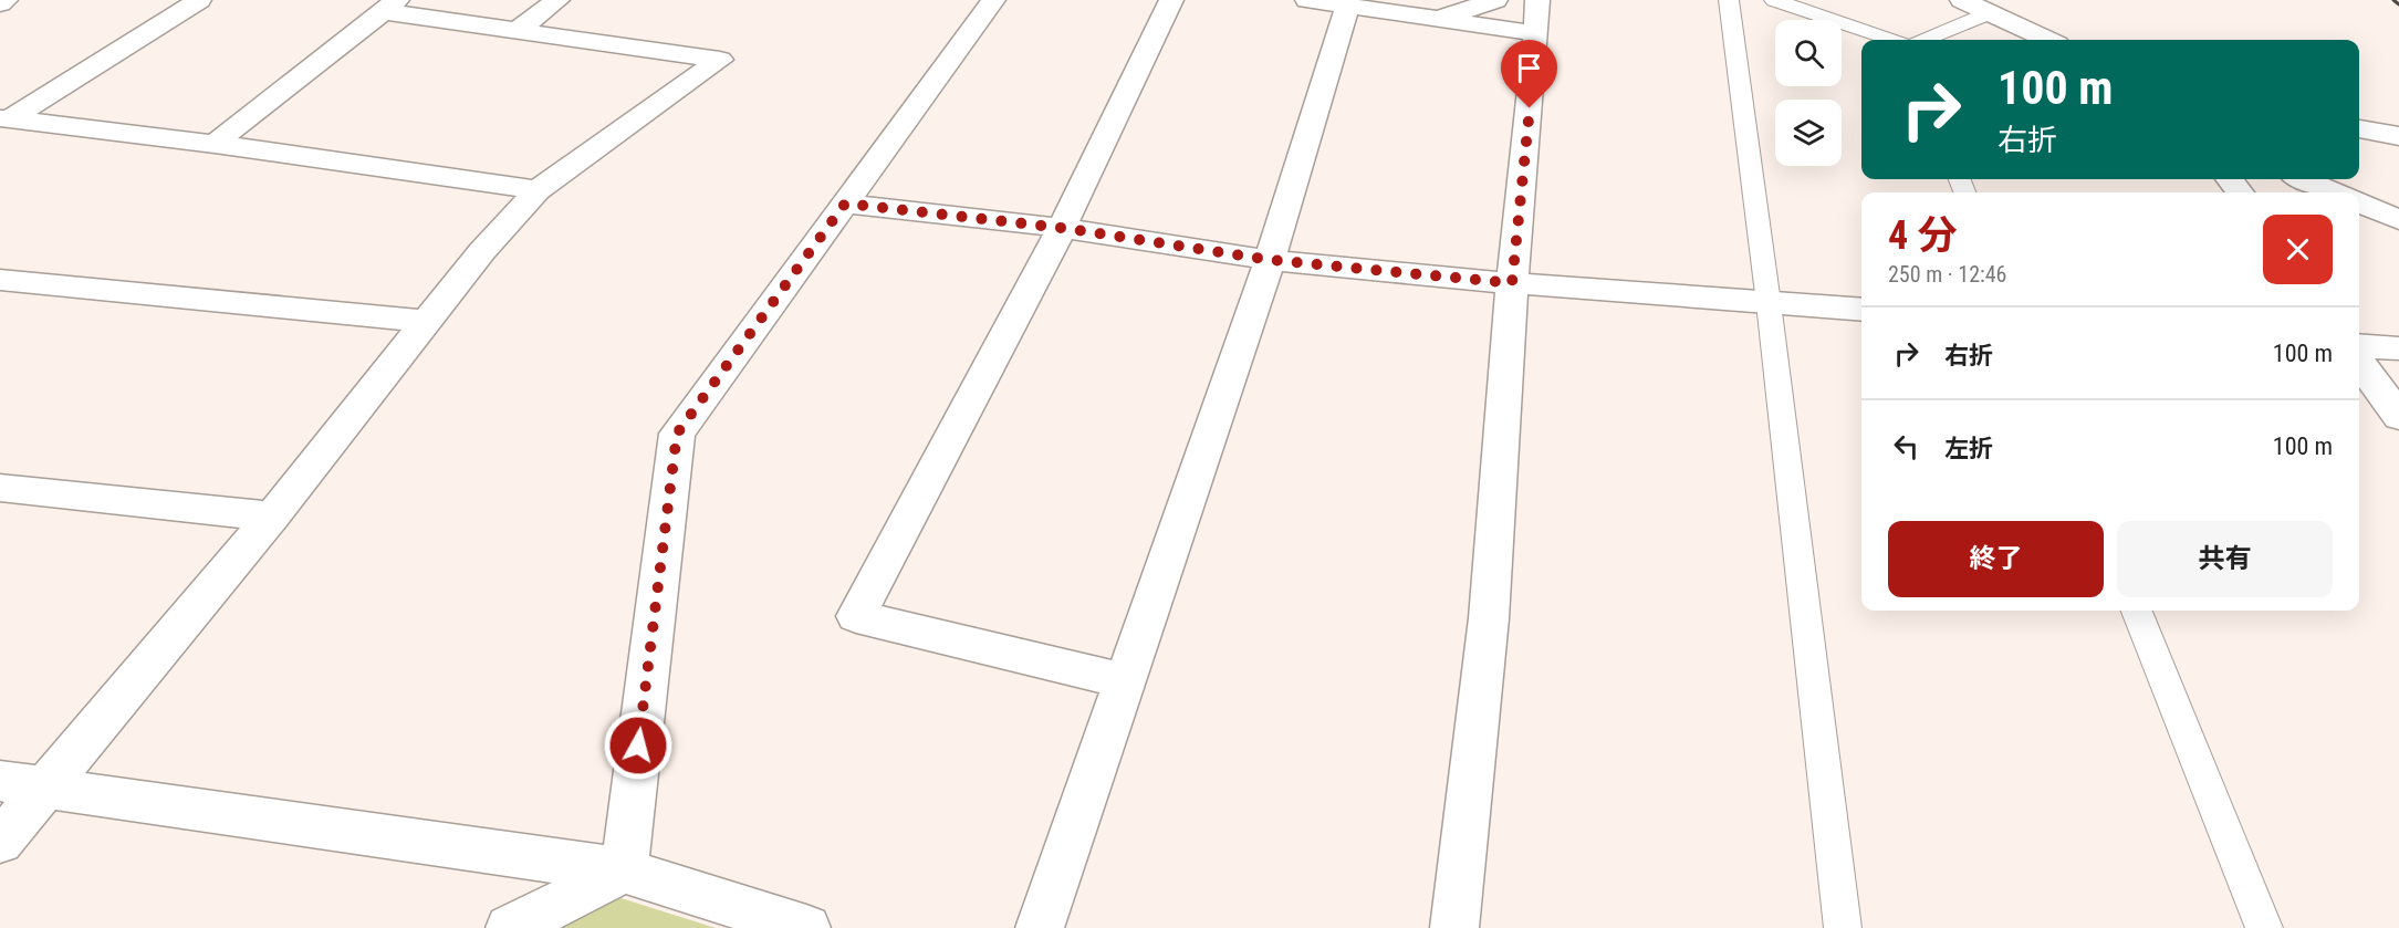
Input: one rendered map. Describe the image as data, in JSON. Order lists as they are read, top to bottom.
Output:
{
  "page": {
    "turn": ["100 m", "右折"],
    "heading": ["4 分", "250 m · 12:46"],
    "list": [
      {
        "name": "右折",
        "value": "100 m"
      },
      {
        "name": "左折",
        "value": "100 m"
      }
    ],
    "buttons": ["終了", "共有"]
  }
}
